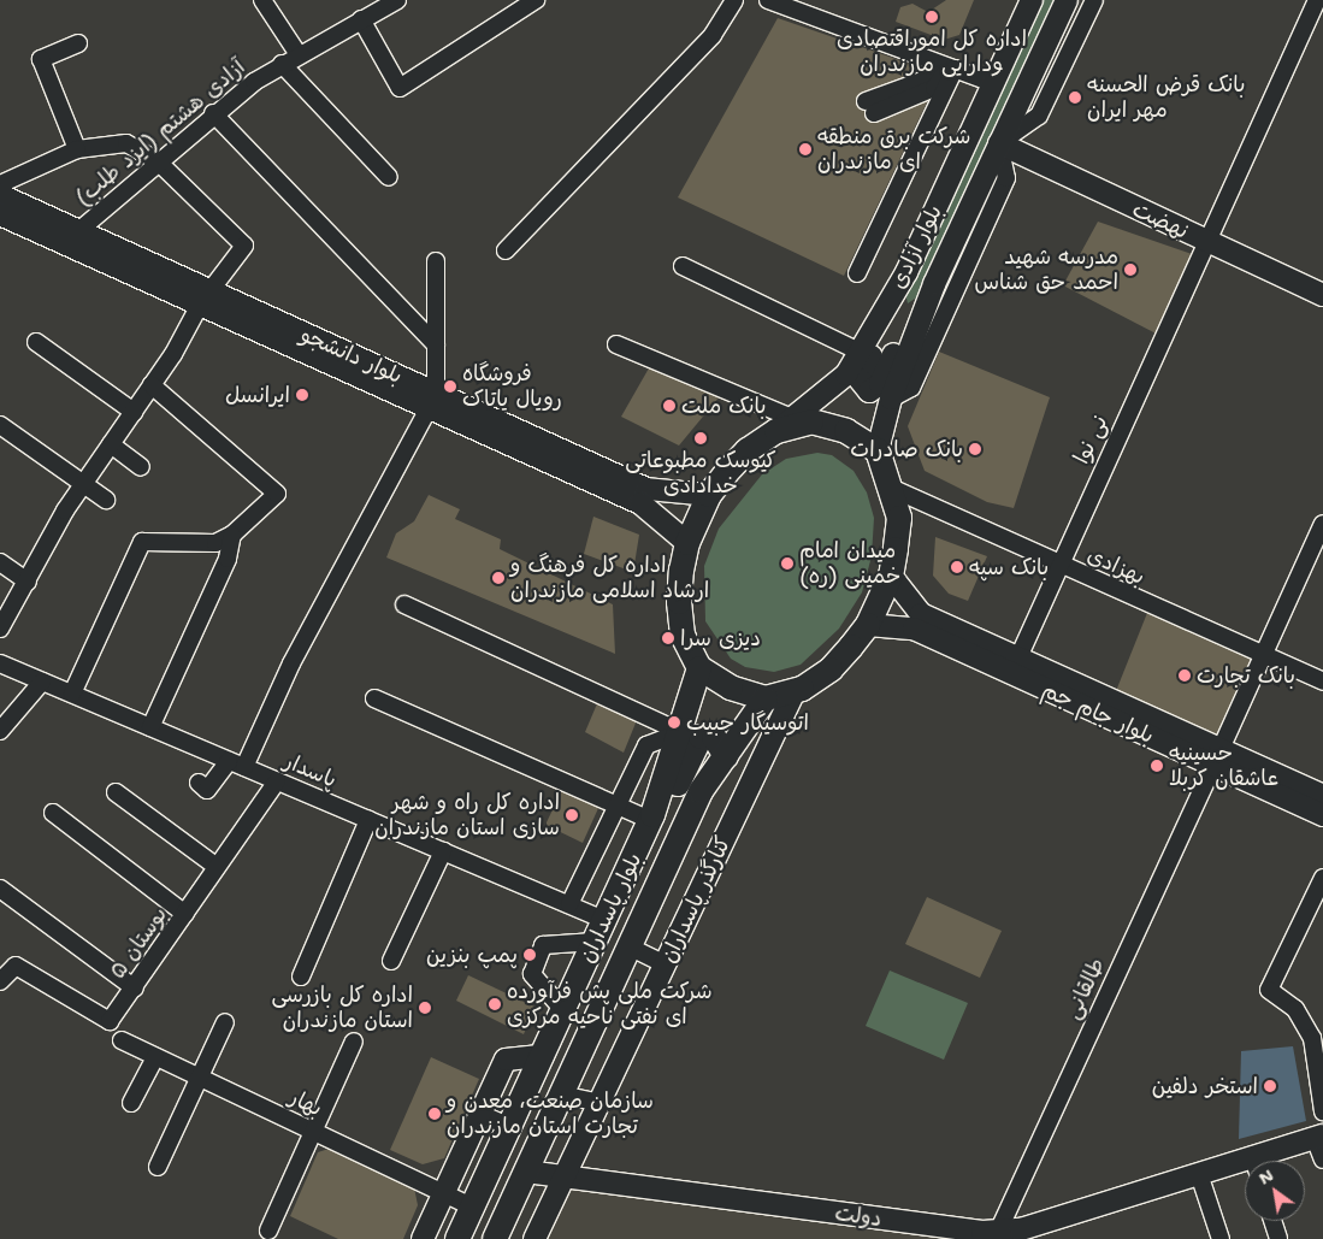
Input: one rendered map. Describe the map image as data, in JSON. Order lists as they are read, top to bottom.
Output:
{
  "streets": {
    "highway": ["بلوار پاسداران"],
    "main road": [
      "نهضت",
      "بلوار آزادی",
      "بلوار دانشجو",
      "بلوار جام جم",
      "کنارگذر پاسداران",
      "دولت"
    ],
    "street": [
      "آزادی هشتم (ایزد طلب)",
      "نی نوا",
      "بهزادی",
      "پاسدار",
      "بوستان ۵",
      "طالقانی",
      "بهار"
    ]
  },
  "crossings": [
    ["آزادی هشتم (ایزد طلب)", "بلوار دانشجو"],
    ["نهضت", "بلوار آزادی"],
    ["نهضت", "نی نوا"],
    ["نی نوا", "بهزادی"],
    ["نی نوا", "بلوار جام جم"],
    ["بهزادی", "طالقانی"],
    ["بلوار جام جم", "طالقانی"],
    ["پاسدار", "بلوار پاسداران"],
    ["پاسدار", "بوستان ۵"],
    ["کنارگذر پاسداران", "دولت"],
    ["بلوار پاسداران", "بهار"],
    ["بلوار پاسداران", "دولت"],
    ["طالقانی", "دولت"]
  ],
  "places": [
    "اداره کل اموراقتصادی ودارایی مازندران",
    "بانک قرض الحسنه مهر ایران",
    "شرکت برق منطقه ای مازندران",
    "مدرسه شهید احمد حق شناس",
    "فروشگاه رویال یاتاک",
    "ایرانسل",
    "بانک ملت",
    "کیوسک مطبوعاتی خدادادی",
    "بانک صادرات",
    "میدان امام خمینی (ره)",
    "بانک سپه",
    "اداره کل فرهنگ و ارشاد اسلامی مازندران",
    "دیزی سرا",
    "بانک تجارت",
    "اتوسیگار حبیب",
    "حسینیه عاشقان کربلا",
    "اداره کل راه و شهر سازی استان مازندران",
    "پمپ بنزین",
    "شرکت ملی پش فرآورده ای نفتی ناحیه مرکزی",
    "اداره کل بازرسی استان مازندران",
    "استخر دلفین",
    "سازمان صنعت، معدن و تجارت استان مازندران"
  ],
  "north": "top left"
}
